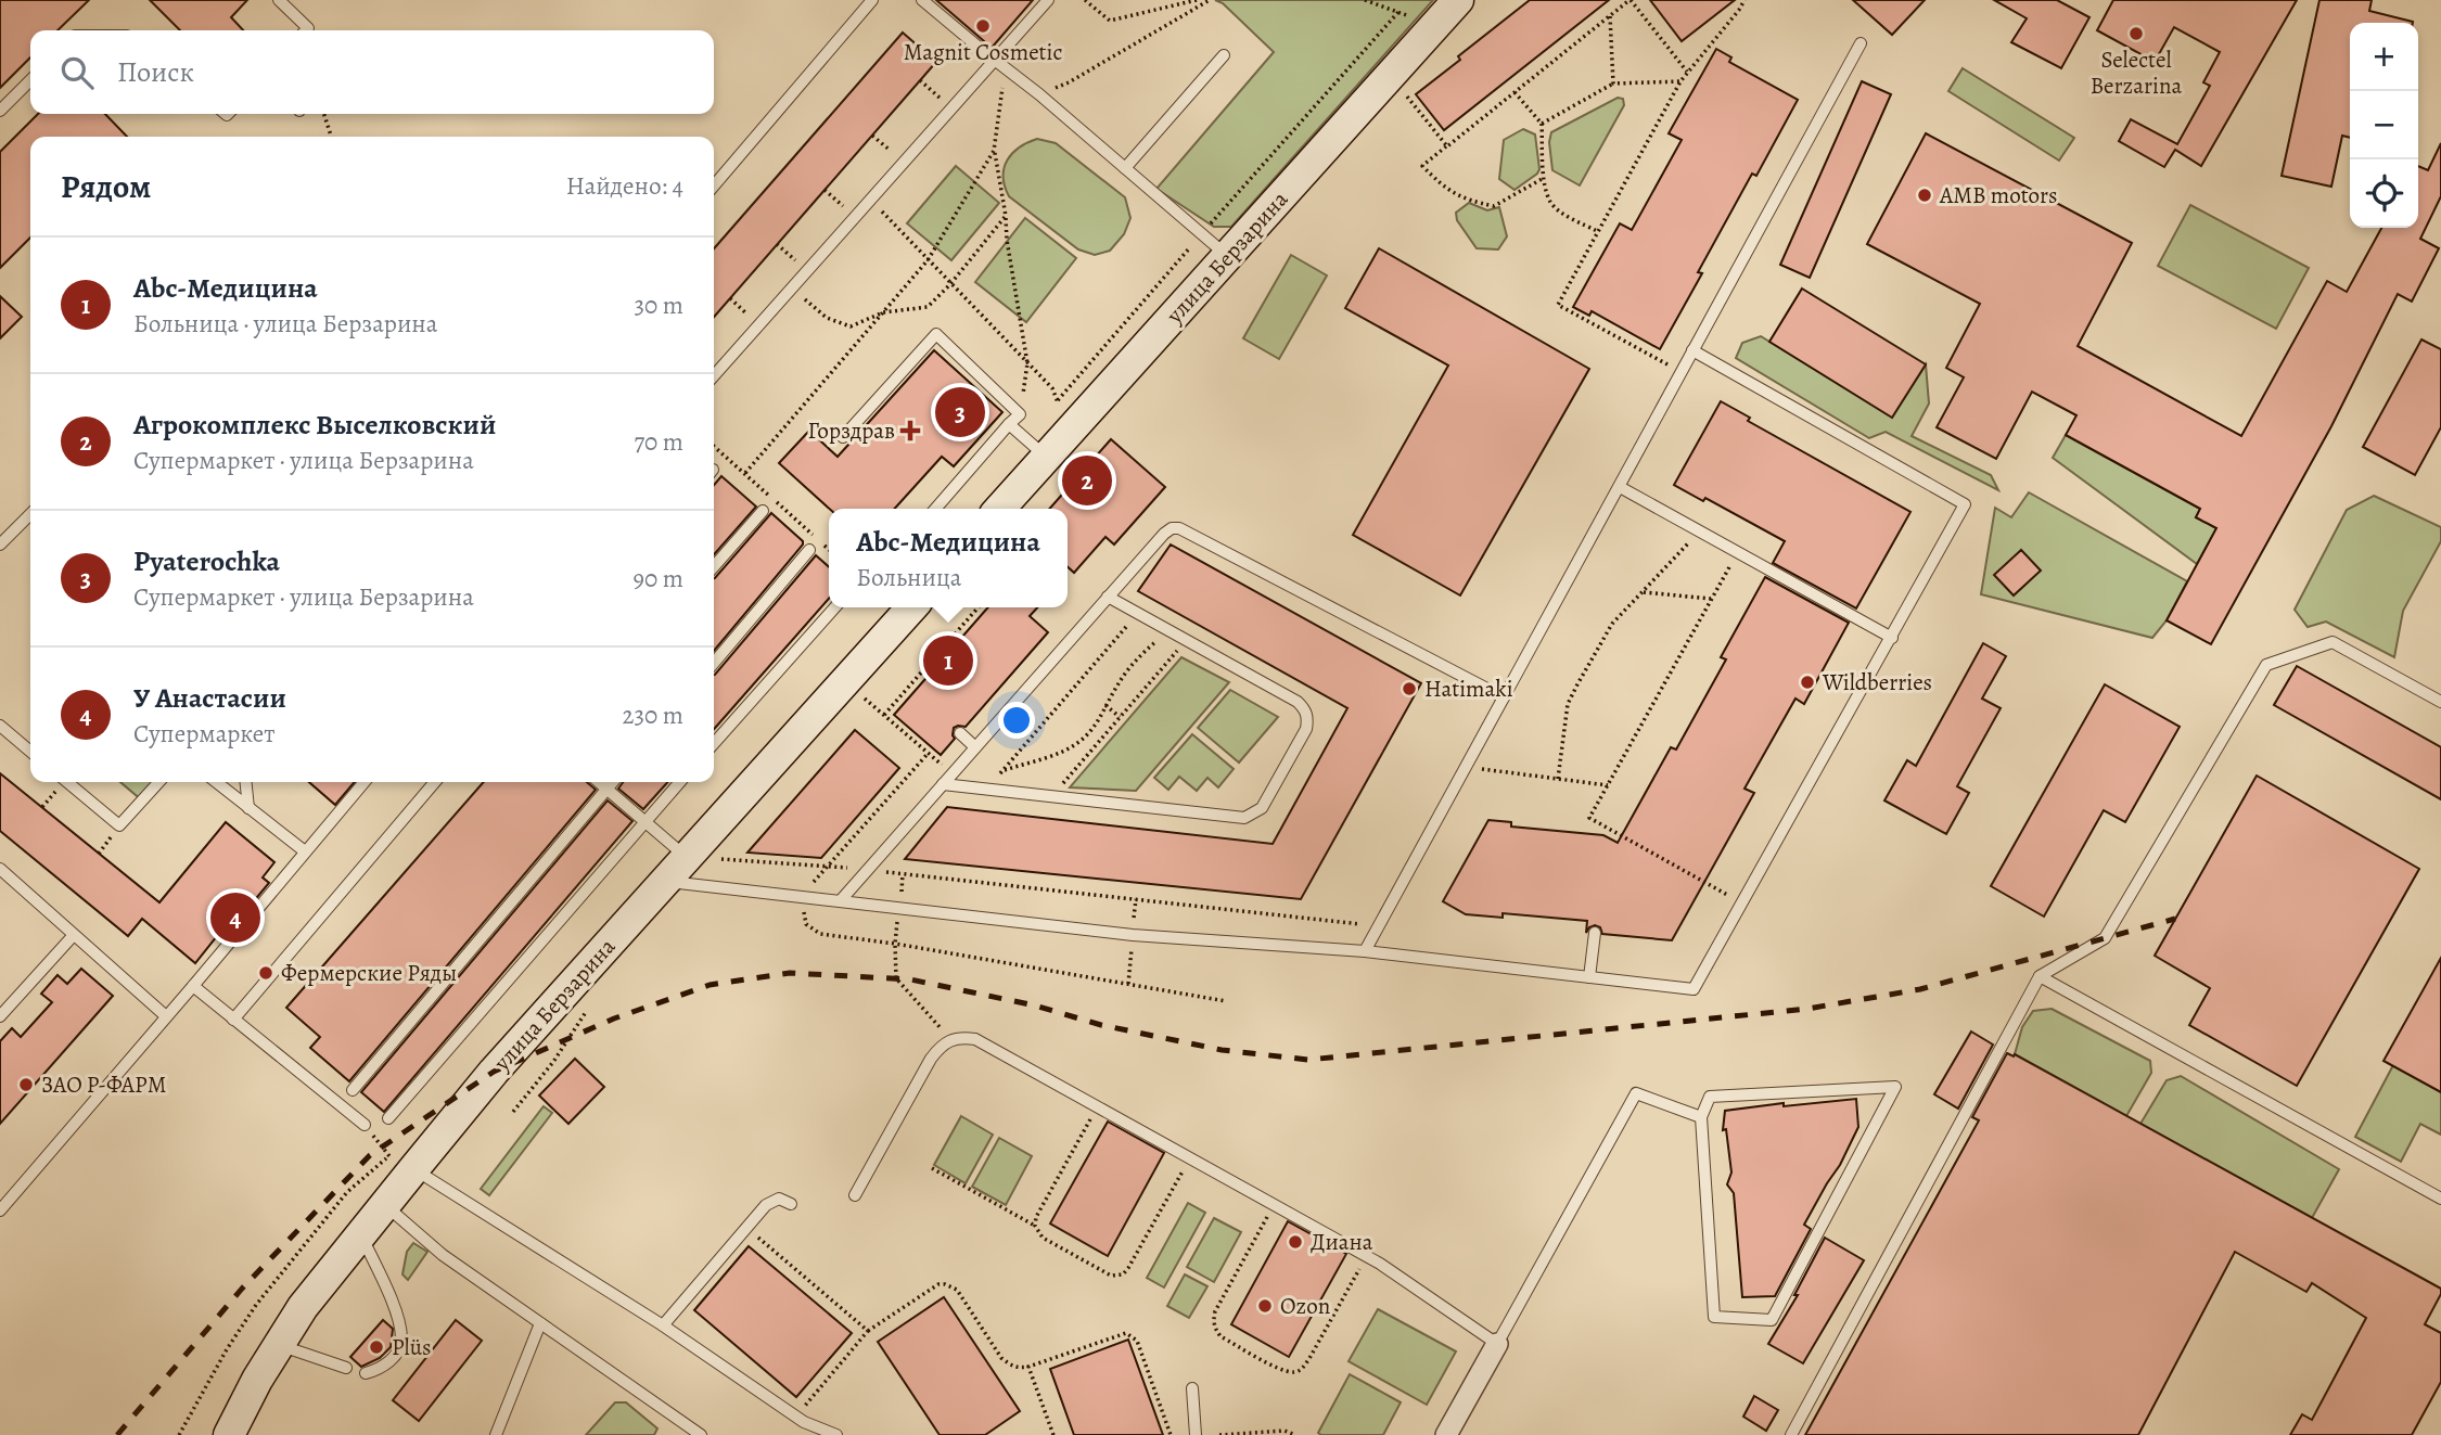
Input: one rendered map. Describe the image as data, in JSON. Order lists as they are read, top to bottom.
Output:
{
  "streets": {
    "street": ["улица Берзарина"]
  },
  "places": {
    "other": [
      "Magnit Cosmetic",
      "Selectel Berzarina",
      "AMB motors",
      "Wildberries",
      "Hatimaki",
      "Фермерские Ряды",
      "ЗАО Р-ФАРМ",
      "Диана",
      "Ozon",
      "Plüs"
    ],
    "health": ["Горздрав"]
  },
  "page": {
    "map_buttons": ["+", "−"],
    "search": "Поиск",
    "heading": ["Рядом", "Найдено: 4"],
    "list": [
      {
        "mark": "1",
        "name": "Abc-Медицина",
        "note": "Больница · улица Берзарина",
        "value": "30 m"
      },
      {
        "mark": "2",
        "name": "Агрокомплекс Выселковский",
        "note": "Супермаркет · улица Берзарина",
        "value": "70 m"
      },
      {
        "mark": "3",
        "name": "Pyaterochka",
        "note": "Супермаркет · улица Берзарина",
        "value": "90 m"
      },
      {
        "mark": "4",
        "name": "У Анастасии",
        "note": "Супермаркет",
        "value": "230 m"
      }
    ],
    "pins": [
      "3",
      "2",
      "1",
      "4"
    ],
    "popup": ["Abc-Медицина", "Больница"]
  }
}
